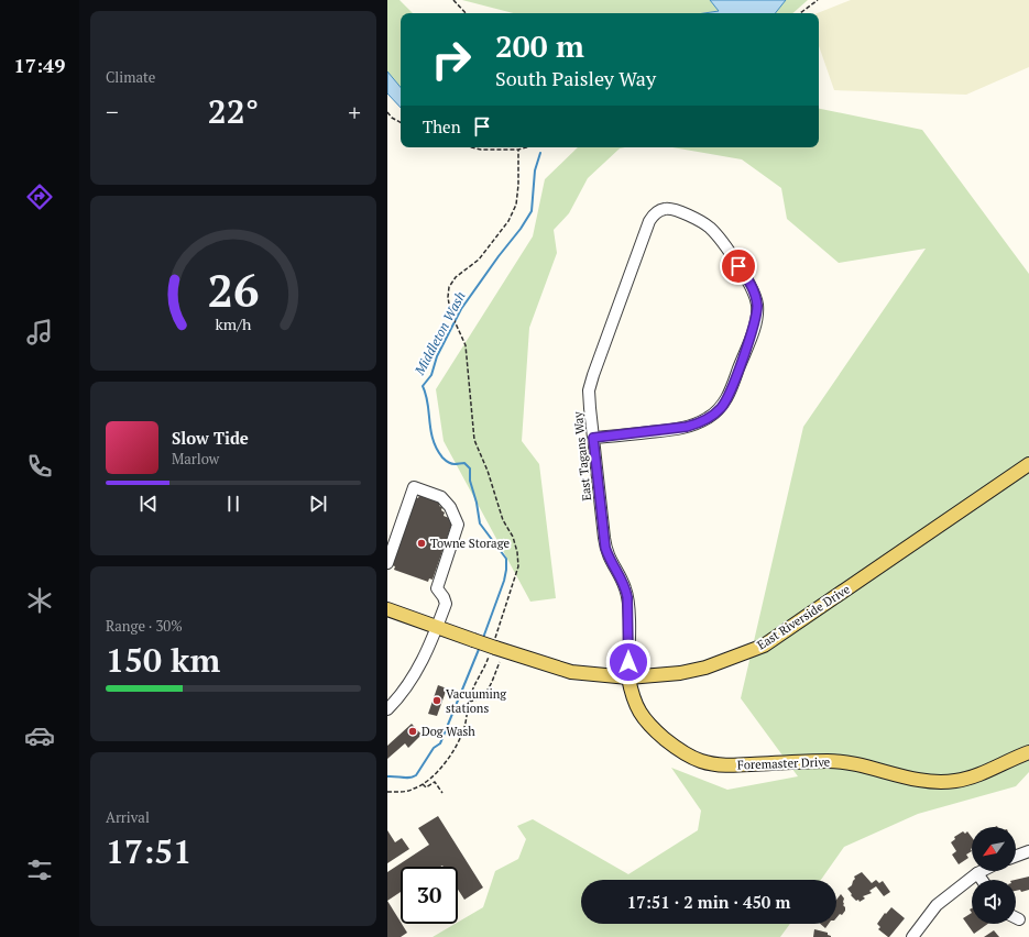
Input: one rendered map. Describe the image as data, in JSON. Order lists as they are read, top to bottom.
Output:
{
  "streets": {
    "main road": ["East Riverside Drive", "Foremaster Drive"],
    "street": ["East Tagans Way"]
  },
  "crossings": [
    ["East Tagans Way", "East Riverside Drive"],
    ["East Tagans Way", "Foremaster Drive"],
    ["East Riverside Drive", "Foremaster Drive"]
  ],
  "water": ["Middleton Wash"],
  "places": ["Towne Storage", "Vacuuming stations", "Dog Wash"],
  "north": "bottom left",
  "page": {
    "tabs": "17:49",
    "tile": [
      "Climate",
      ["Range · 30%", "150 km"],
      ["Arrival", "17:51"]
    ],
    "turn": ["200 m", "South Paisley Way"],
    "heat": ["−", "22°", "+"],
    "then": "Then",
    "song": ["Slow Tide", "Marlow"],
    "limit": "30",
    "trip": "17:51 · 2 min · 450 m",
    "gauge": ["26", "km/h"]
  }
}
